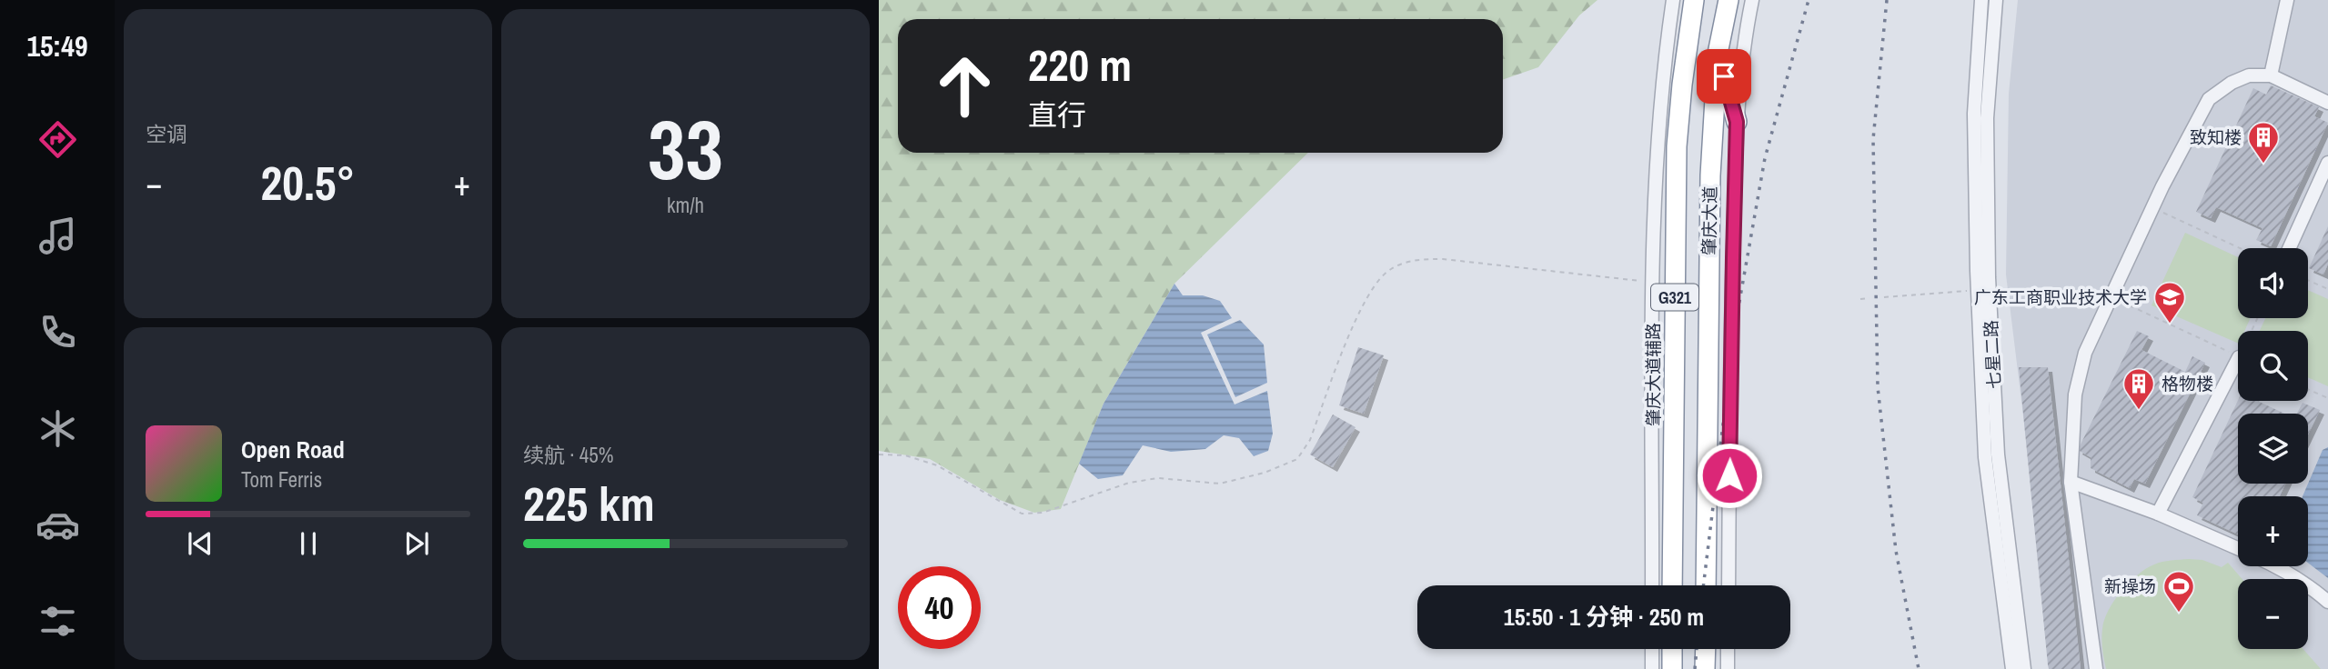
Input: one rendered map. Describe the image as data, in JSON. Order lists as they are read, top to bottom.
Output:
{
  "streets": {
    "highway": ["肇庆大道", "G321"],
    "street": ["七星二路", "肇庆大道辅路"]
  },
  "places": {
    "building": ["致知楼", "格物楼"],
    "school or university": ["广东工商职业技术大学"],
    "sports": ["新操场"]
  },
  "page": {
    "tabs": "15:49",
    "tile": [
      "空调",
      ["33", "km/h"],
      ["续航 · 45%", "225 km"]
    ],
    "turn": ["220 m", "直行"],
    "heat": ["−", "20.5°", "+"],
    "map_buttons": ["+", "−"],
    "song": ["Open Road", "Tom Ferris"],
    "limit": "40",
    "trip": "15:50 · 1 分钟 · 250 m"
  }
}
